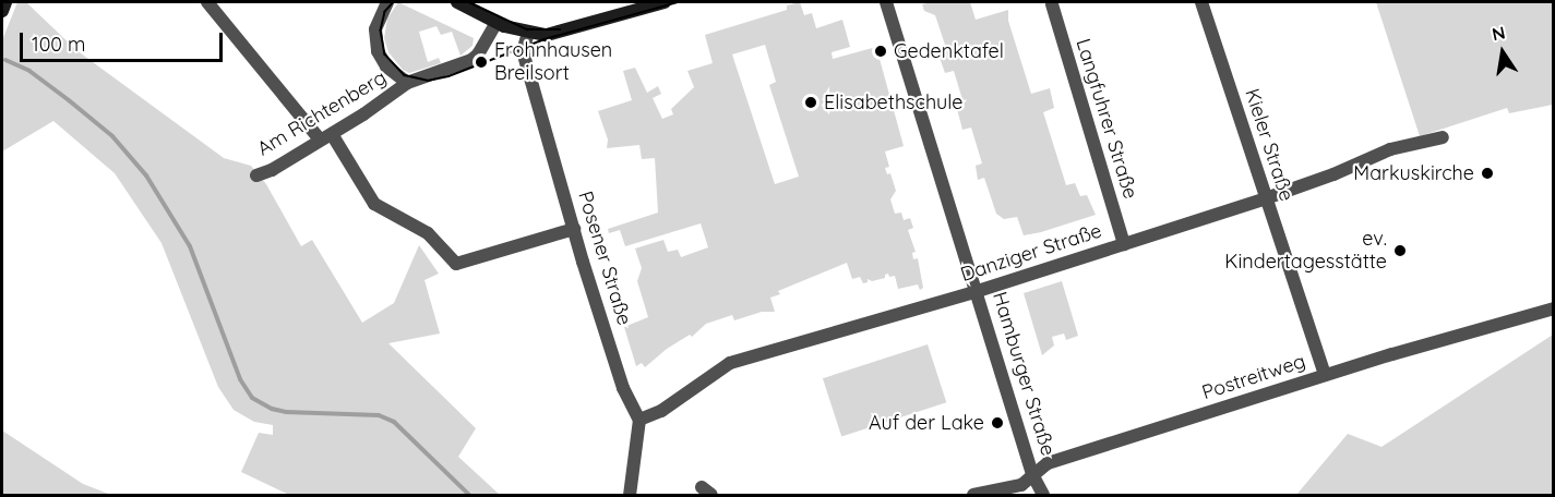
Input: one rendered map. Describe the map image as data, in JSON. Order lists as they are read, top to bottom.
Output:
{
  "streets": {
    "street": [
      "Am Richtenberg",
      "Langfuhrer Straße",
      "Kieler Straße",
      "Danziger Straße",
      "Posener Straße",
      "Hamburger Straße",
      "Postreitweg"
    ]
  },
  "crossings": [
    ["Langfuhrer Straße", "Danziger Straße"],
    ["Kieler Straße", "Danziger Straße"],
    ["Kieler Straße", "Postreitweg"],
    ["Danziger Straße", "Posener Straße"],
    ["Danziger Straße", "Hamburger Straße"],
    ["Hamburger Straße", "Postreitweg"]
  ],
  "places": [
    "Gedenktafel",
    "Frohnhausen Breilsort",
    "Elisabethschule",
    "Markuskirche",
    "ev. Kindertagesstätte",
    "Auf der Lake"
  ],
  "scale_bar": "100 m",
  "north": "top"
}
